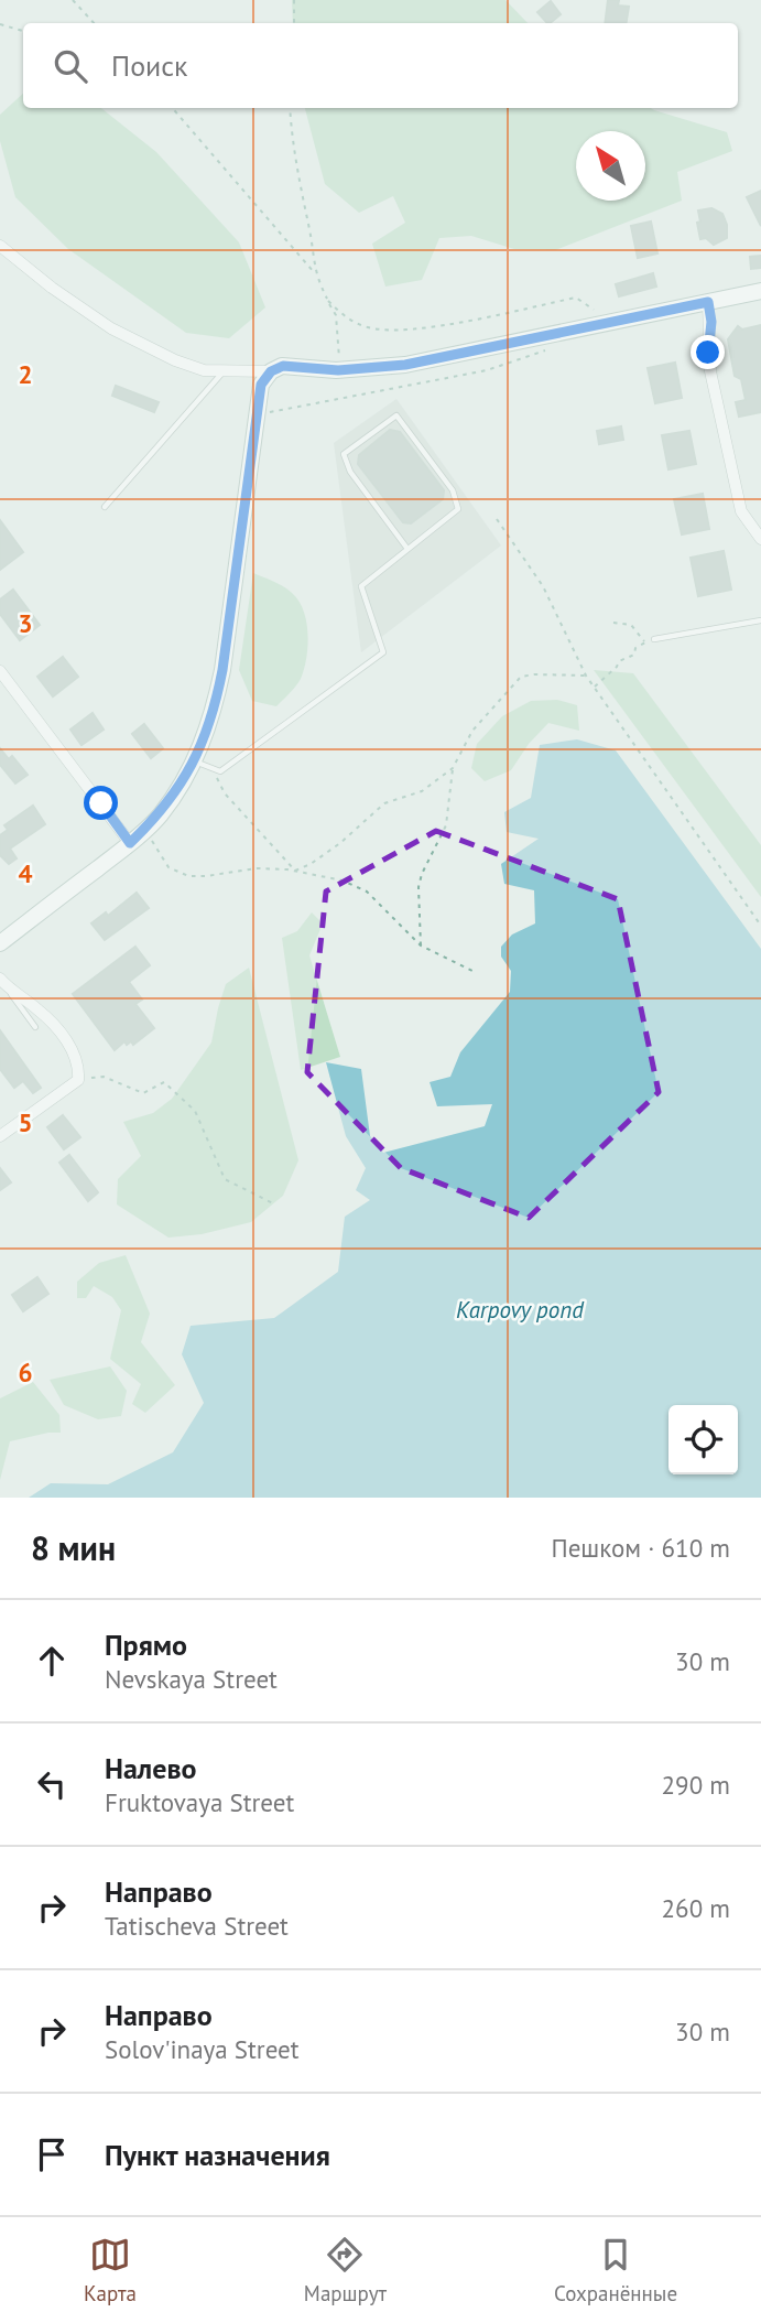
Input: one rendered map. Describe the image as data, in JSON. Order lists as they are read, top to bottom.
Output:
{
  "water": ["Karpovy pond"],
  "north": "top left",
  "page": {
    "search": "Поиск",
    "heading": ["8 мин", "Пешком · 610 m"],
    "list": [
      ["Прямо", "Nevskaya Street", "30 m"],
      ["Налево", "Fruktovaya Street", "290 m"],
      ["Направо", "Tatischeva Street", "260 m"],
      ["Направо", "Solov'inaya Street", "30 m"],
      "Пункт назначения"
    ],
    "nav": ["Карта", "Маршрут", "Сохранённые"]
  },
  "grid": {
    "rows": [
      "2",
      "3",
      "4",
      "5",
      "6"
    ]
  }
}
